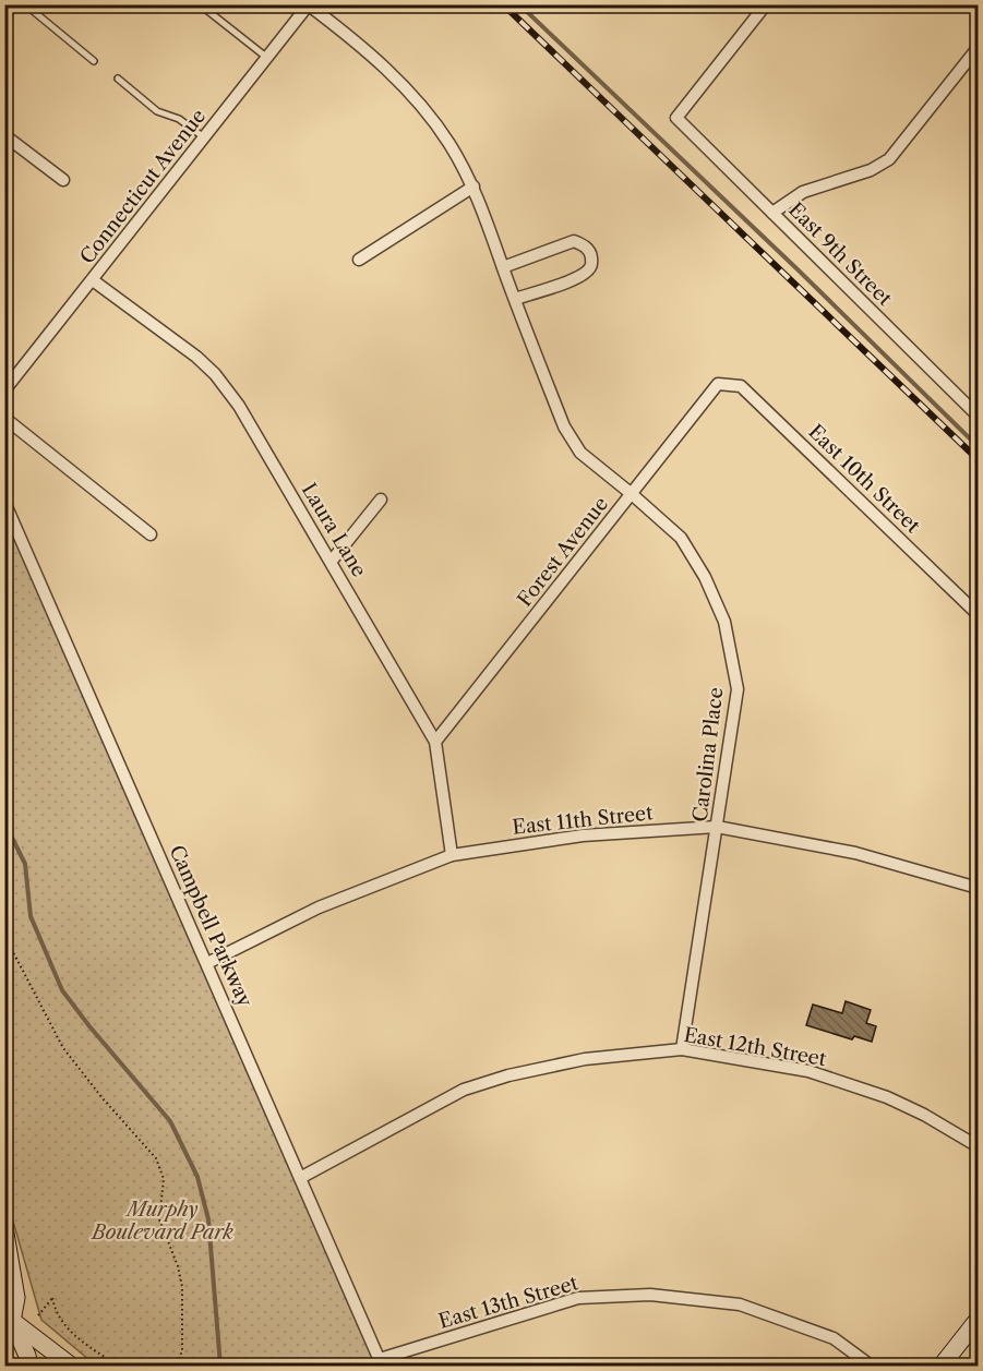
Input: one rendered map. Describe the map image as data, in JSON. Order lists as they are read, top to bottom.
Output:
{
  "streets": {
    "street": [
      "Connecticut Avenue",
      "East 9th Street",
      "East 10th Street",
      "Laura Lane",
      "Forest Avenue",
      "Carolina Place",
      "East 11th Street",
      "Campbell Parkway",
      "East 12th Street",
      "East 13th Street"
    ]
  },
  "crossings": [
    ["Connecticut Avenue", "Laura Lane"],
    ["Connecticut Avenue", "Carolina Place"],
    ["East 10th Street", "Forest Avenue"],
    ["Laura Lane", "Forest Avenue"],
    ["Laura Lane", "East 11th Street"],
    ["Forest Avenue", "Carolina Place"],
    ["Carolina Place", "East 11th Street"],
    ["Carolina Place", "East 12th Street"],
    ["East 11th Street", "Campbell Parkway"],
    ["Campbell Parkway", "East 12th Street"],
    ["Campbell Parkway", "East 13th Street"]
  ],
  "parks": ["Murphy Boulevard Park"]
}
